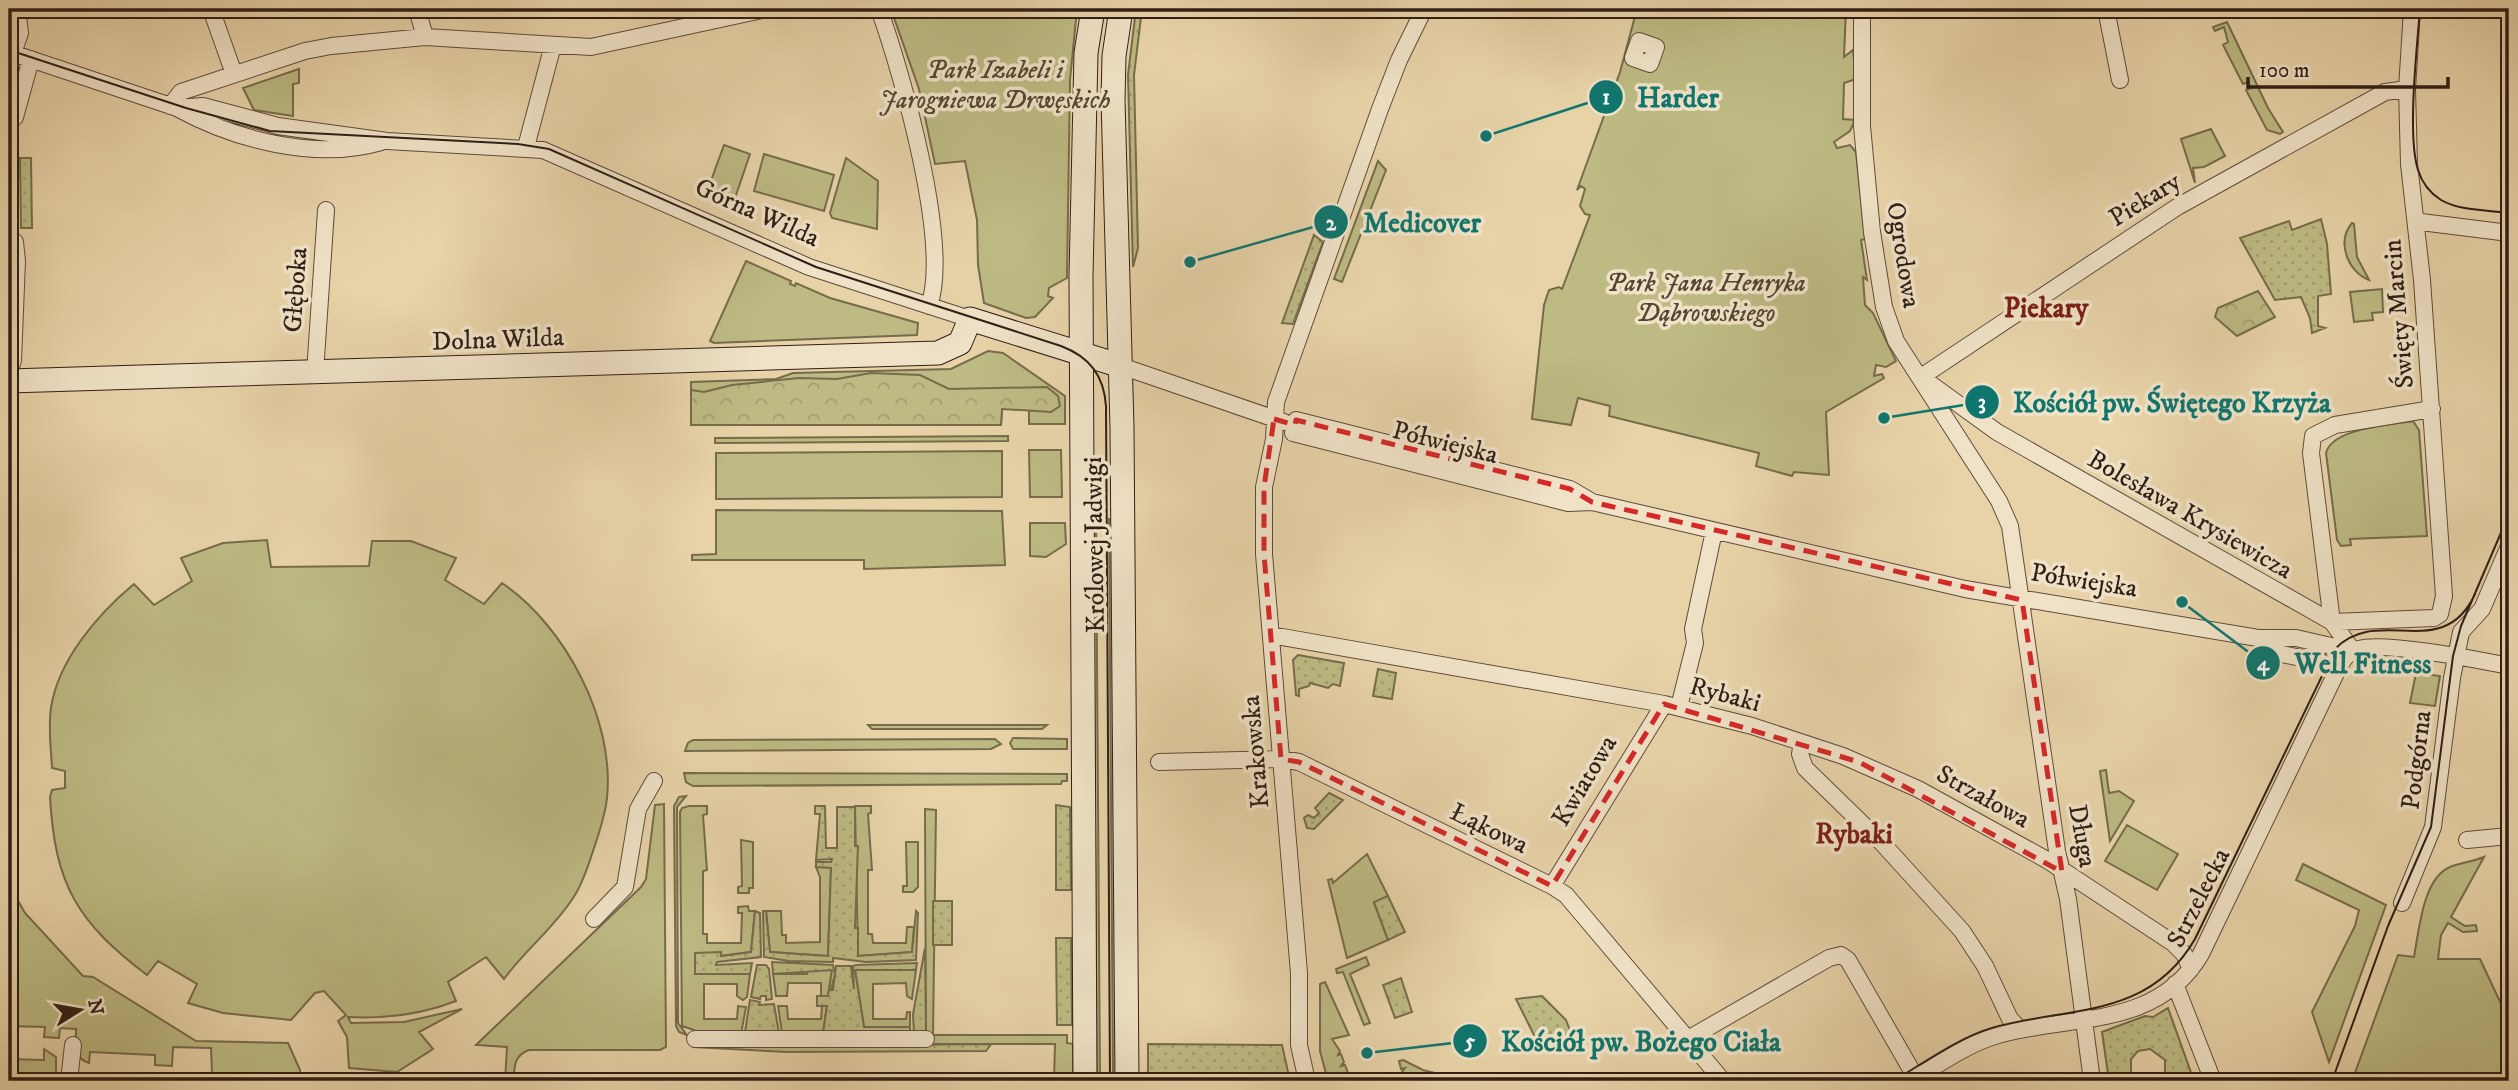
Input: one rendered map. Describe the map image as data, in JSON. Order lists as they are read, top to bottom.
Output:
{
  "streets": {
    "street": [
      "Piekary",
      "Górna Wilda",
      "Ogrodowa",
      "Głęboka",
      "Święty Marcin",
      "Dolna Wilda",
      "Półwiejska",
      "Bolesława Krysiewicza",
      "Królowej Jadwigi",
      "Rybaki",
      "Krakowska",
      "Podgórna",
      "Kwiatowa",
      "Strzałowa",
      "Łąkowa",
      "Długa",
      "Strzelecka"
    ]
  },
  "crossings": [
    ["Piekary", "Ogrodowa"],
    ["Piekary", "Święty Marcin"],
    ["Piekary", "Bolesława Krysiewicza"],
    ["Górna Wilda", "Dolna Wilda"],
    ["Górna Wilda", "Półwiejska"],
    ["Górna Wilda", "Królowej Jadwigi"],
    ["Ogrodowa", "Półwiejska"],
    ["Ogrodowa", "Bolesława Krysiewicza"],
    ["Ogrodowa", "Długa"],
    ["Głęboka", "Dolna Wilda"],
    ["Święty Marcin", "Bolesława Krysiewicza"],
    ["Półwiejska", "Królowej Jadwigi"],
    ["Półwiejska", "Krakowska"],
    ["Półwiejska", "Podgórna"],
    ["Półwiejska", "Kwiatowa"],
    ["Półwiejska", "Długa"],
    ["Półwiejska", "Strzelecka"],
    ["Rybaki", "Krakowska"],
    ["Rybaki", "Kwiatowa"],
    ["Rybaki", "Strzałowa"],
    ["Krakowska", "Łąkowa"],
    ["Kwiatowa", "Łąkowa"],
    ["Strzałowa", "Długa"],
    ["Strzałowa", "Strzelecka"],
    ["Długa", "Strzelecka"]
  ],
  "districts": ["Piekary", "Rybaki"],
  "parks": ["Park Izabeli i Jarogniewa Drwęskich", "Park Jana Henryka Dąbrowskiego"],
  "places": [
    "Harder",
    "Medicover",
    "Kościół pw. Świętego Krzyża",
    "Well Fitness",
    "Kościół pw. Bożego Ciała"
  ],
  "scale_bar": "100 m",
  "north": "right"
}
